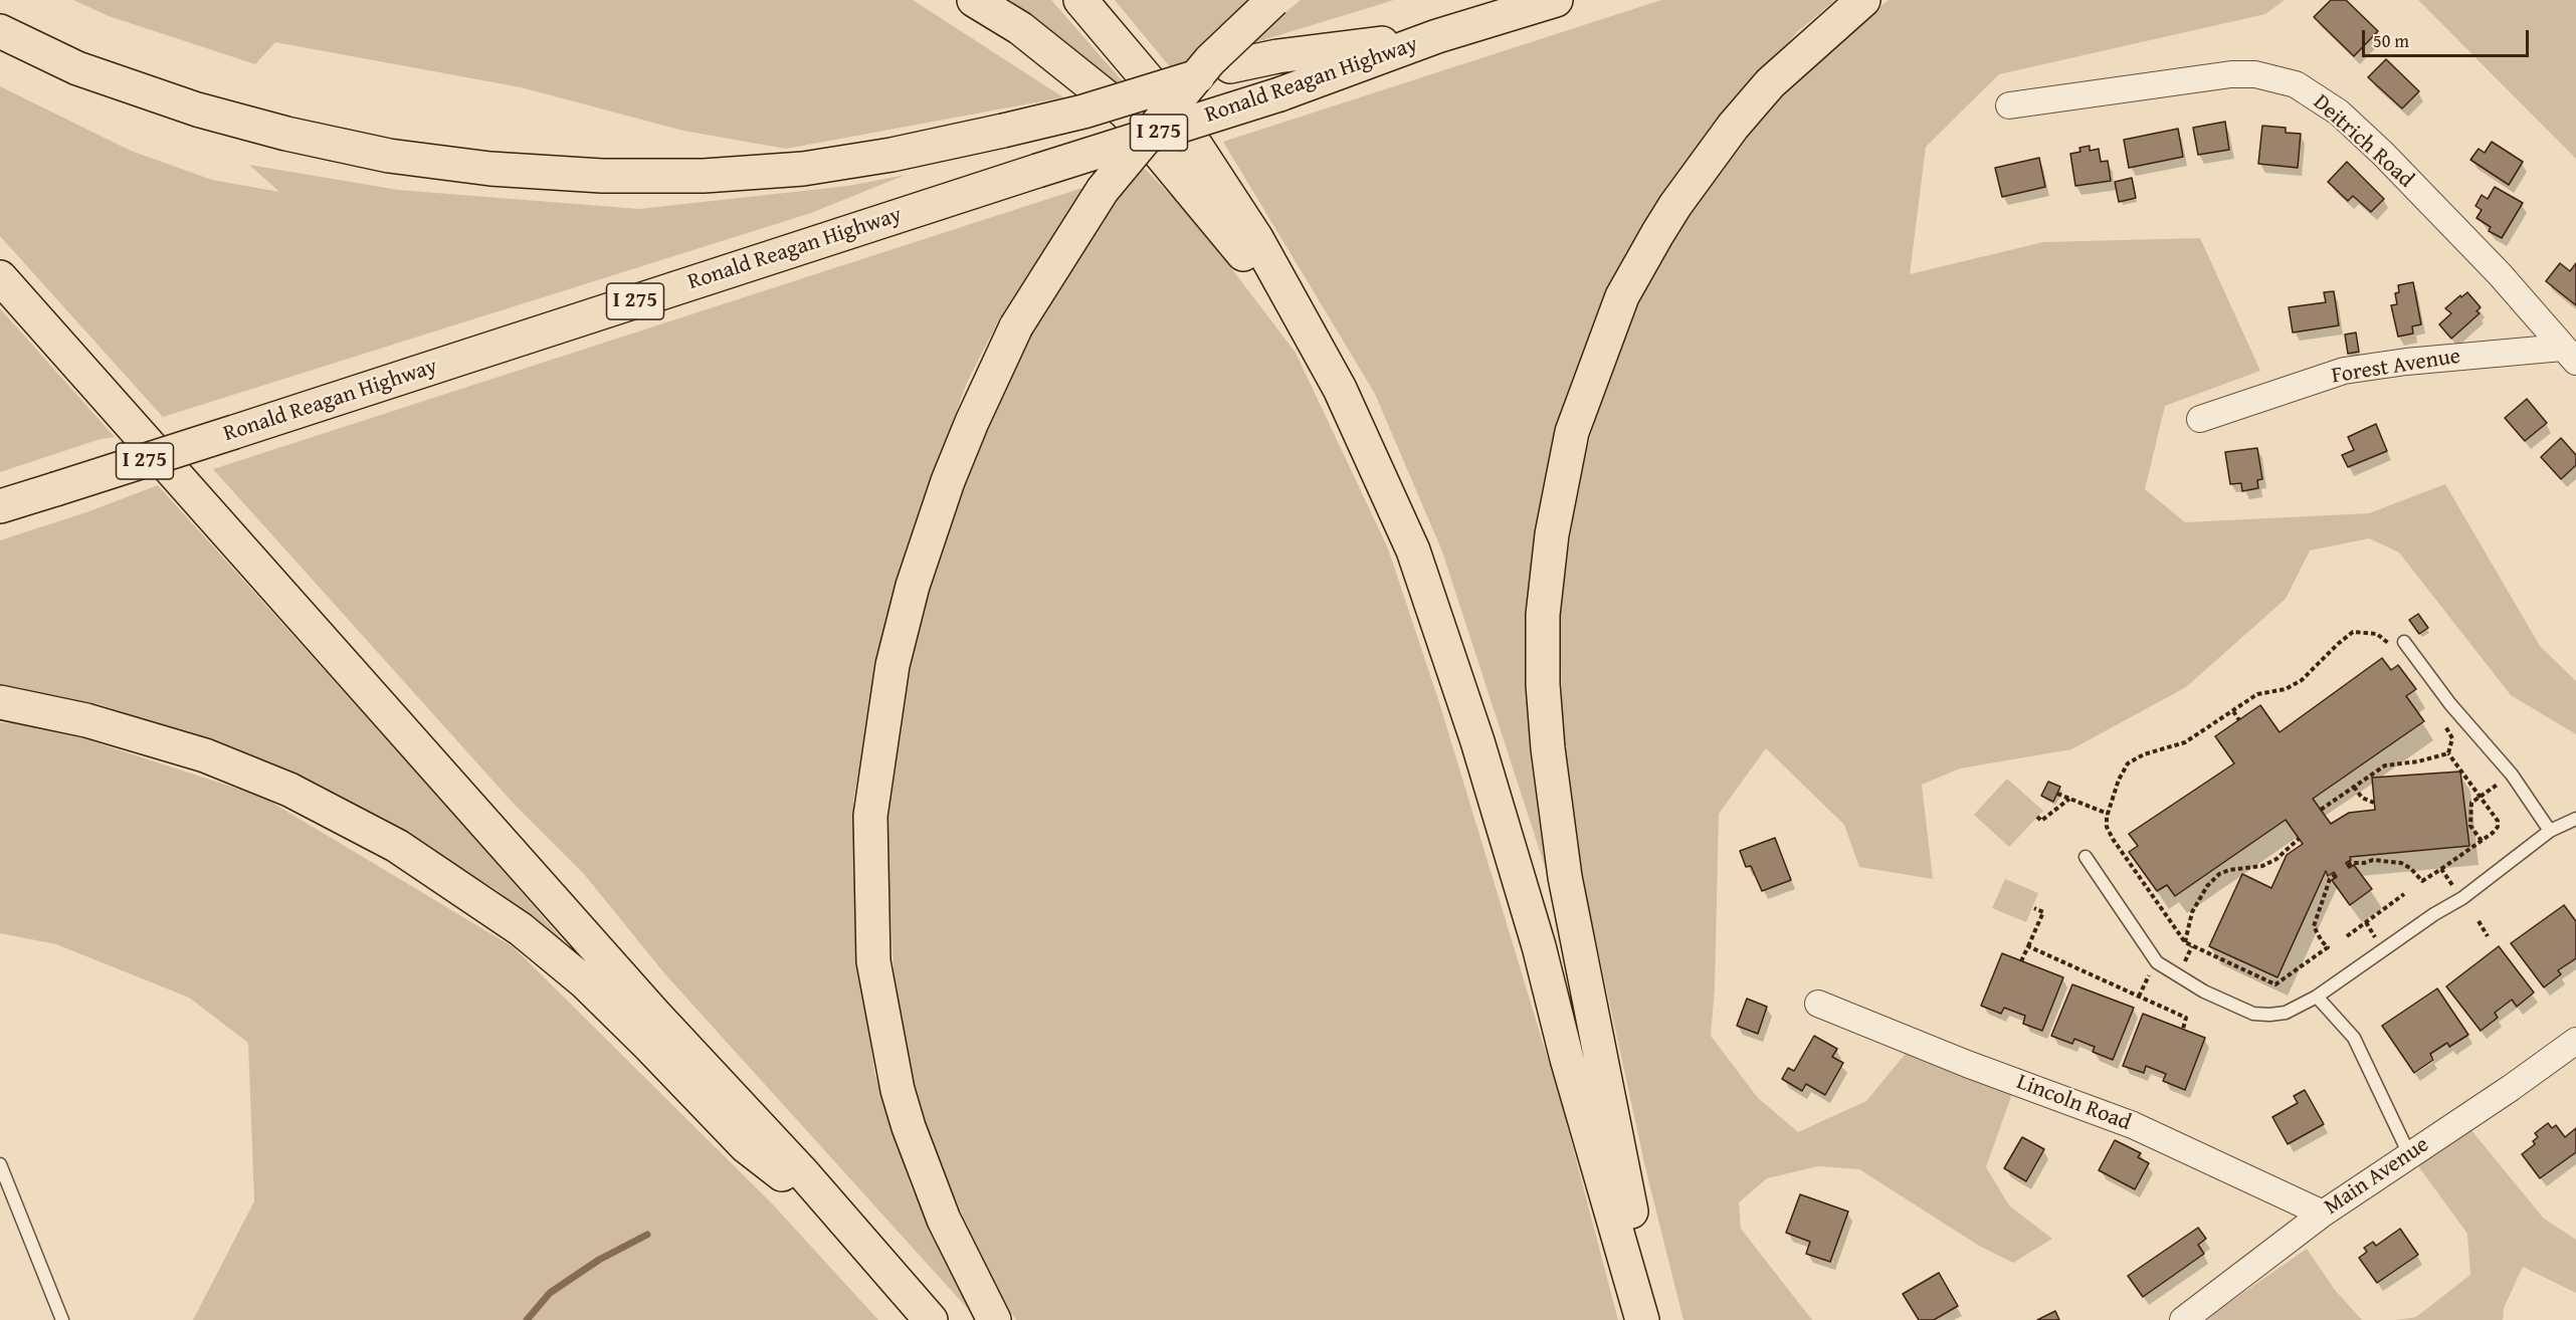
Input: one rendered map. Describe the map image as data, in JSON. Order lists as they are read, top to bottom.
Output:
{
  "streets": {
    "highway": ["Ronald Reagan Highway", "I 275"],
    "street": [
      "Deitrich Road",
      "Forest Avenue",
      "Lincoln Road",
      "Main Avenue"
    ]
  },
  "crossings": [
    ["Deitrich Road", "Forest Avenue"],
    ["Lincoln Road", "Main Avenue"]
  ],
  "scale_bar": "50 m"
}
